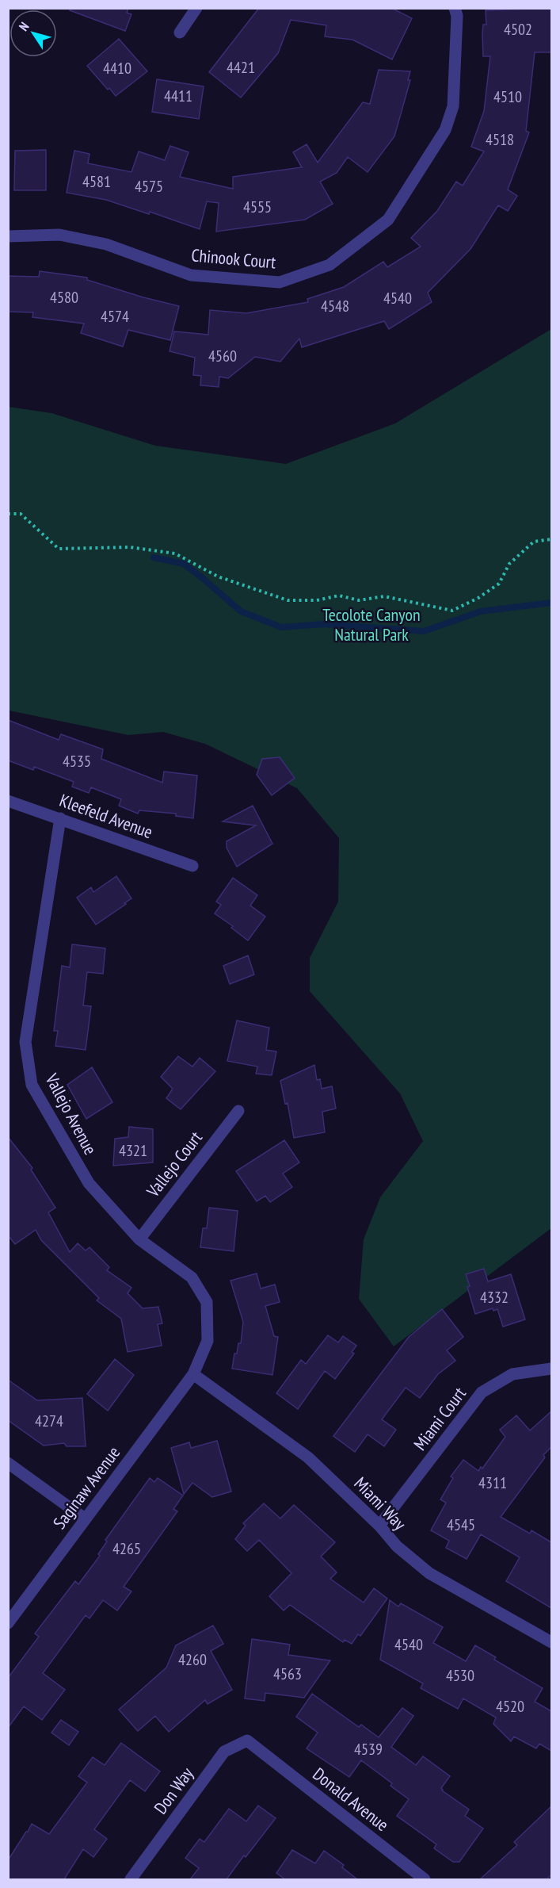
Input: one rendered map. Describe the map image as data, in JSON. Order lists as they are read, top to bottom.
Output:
{
  "streets": {
    "street": [
      "Chinook Court",
      "Kleefeld Avenue",
      "Vallejo Avenue",
      "Vallejo Court",
      "Miami Court",
      "Saginaw Avenue",
      "Miami Way",
      "Don Way",
      "Donald Avenue"
    ]
  },
  "crossings": [
    ["Kleefeld Avenue", "Vallejo Avenue"],
    ["Vallejo Avenue", "Vallejo Court"],
    ["Vallejo Avenue", "Saginaw Avenue"],
    ["Vallejo Avenue", "Miami Way"],
    ["Miami Court", "Miami Way"],
    ["Saginaw Avenue", "Miami Way"],
    ["Don Way", "Donald Avenue"]
  ],
  "parks": ["Tecolote Canyon Natural Park"],
  "house_numbers": [
    "4502",
    "4421",
    "4410",
    "4411",
    "4510",
    "4518",
    "4581",
    "4575",
    "4555",
    "4580",
    "4540",
    "4548",
    "4574",
    "4560",
    "4535",
    "4321",
    "4332",
    "4274",
    "4311",
    "4545",
    "4265",
    "4540",
    "4260",
    "4563",
    "4530",
    "4520",
    "4539"
  ],
  "north": "top left"
}
